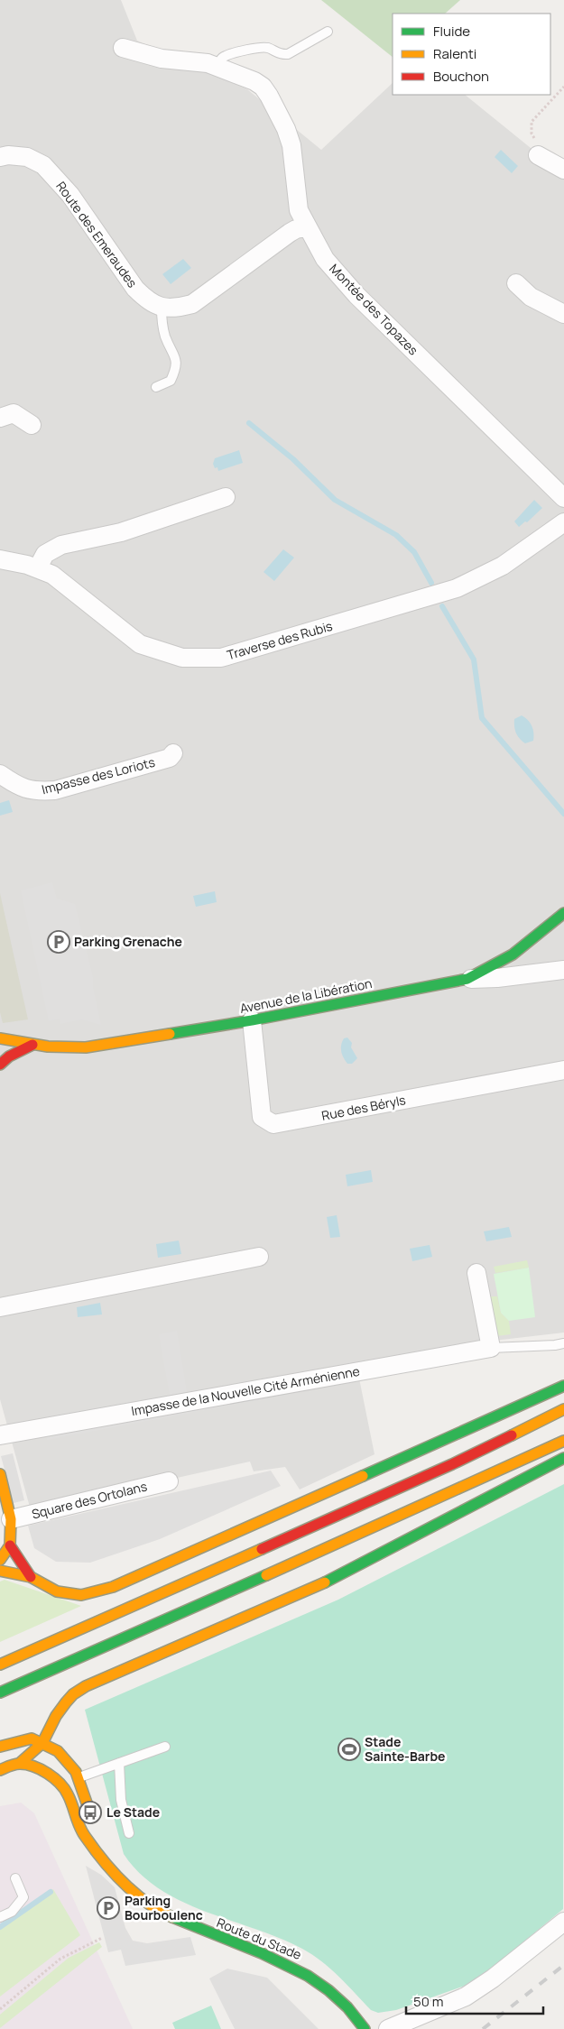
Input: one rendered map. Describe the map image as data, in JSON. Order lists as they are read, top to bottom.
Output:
{
  "streets": {
    "main road": ["Avenue de la Libération", "Route du Stade"],
    "street": [
      "Route des Emeraudes",
      "Montée des Topazes",
      "Traverse des Rubis",
      "Impasse des Loriots",
      "Rue des Béryls",
      "Impasse de la Nouvelle Cité Arménienne",
      "Square des Ortolans"
    ]
  },
  "crossings": [
    ["Avenue de la Libération", "Rue des Béryls"]
  ],
  "places": {
    "parking": ["Parking Grenache", "Parking Bourboulenc"],
    "sports": ["Stade Sainte-Barbe"],
    "bus stop": ["Le Stade"]
  },
  "legend": ["Fluide", "Ralenti", "Bouchon"],
  "scale_bar": "50 m"
}
